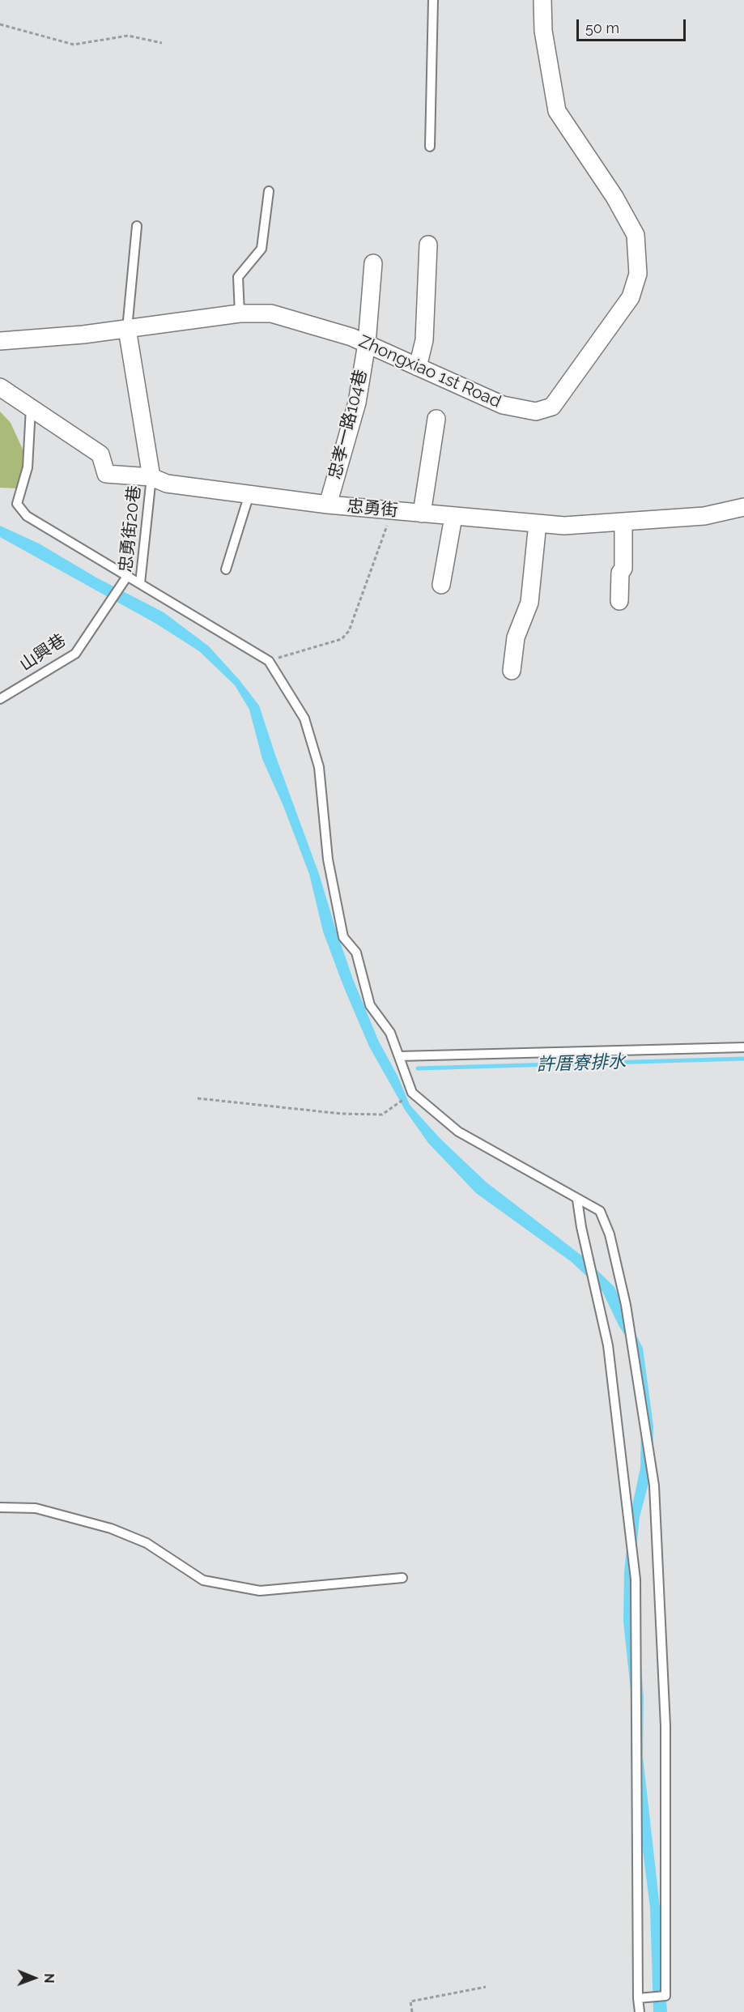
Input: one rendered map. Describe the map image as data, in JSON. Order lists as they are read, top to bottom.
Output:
{
  "streets": {
    "street": ["Zhongxiao 1st Road", "忠孝一路104巷", "忠勇街"],
    "lane": ["忠勇街20巷", "山興巷"]
  },
  "crossings": [
    ["Zhongxiao 1st Road", "忠孝一路104巷"],
    ["忠孝一路104巷", "忠勇街"],
    ["忠勇街", "忠勇街20巷"]
  ],
  "water": ["許厝寮排水"],
  "scale_bar": "50 m",
  "north": "right"
}
